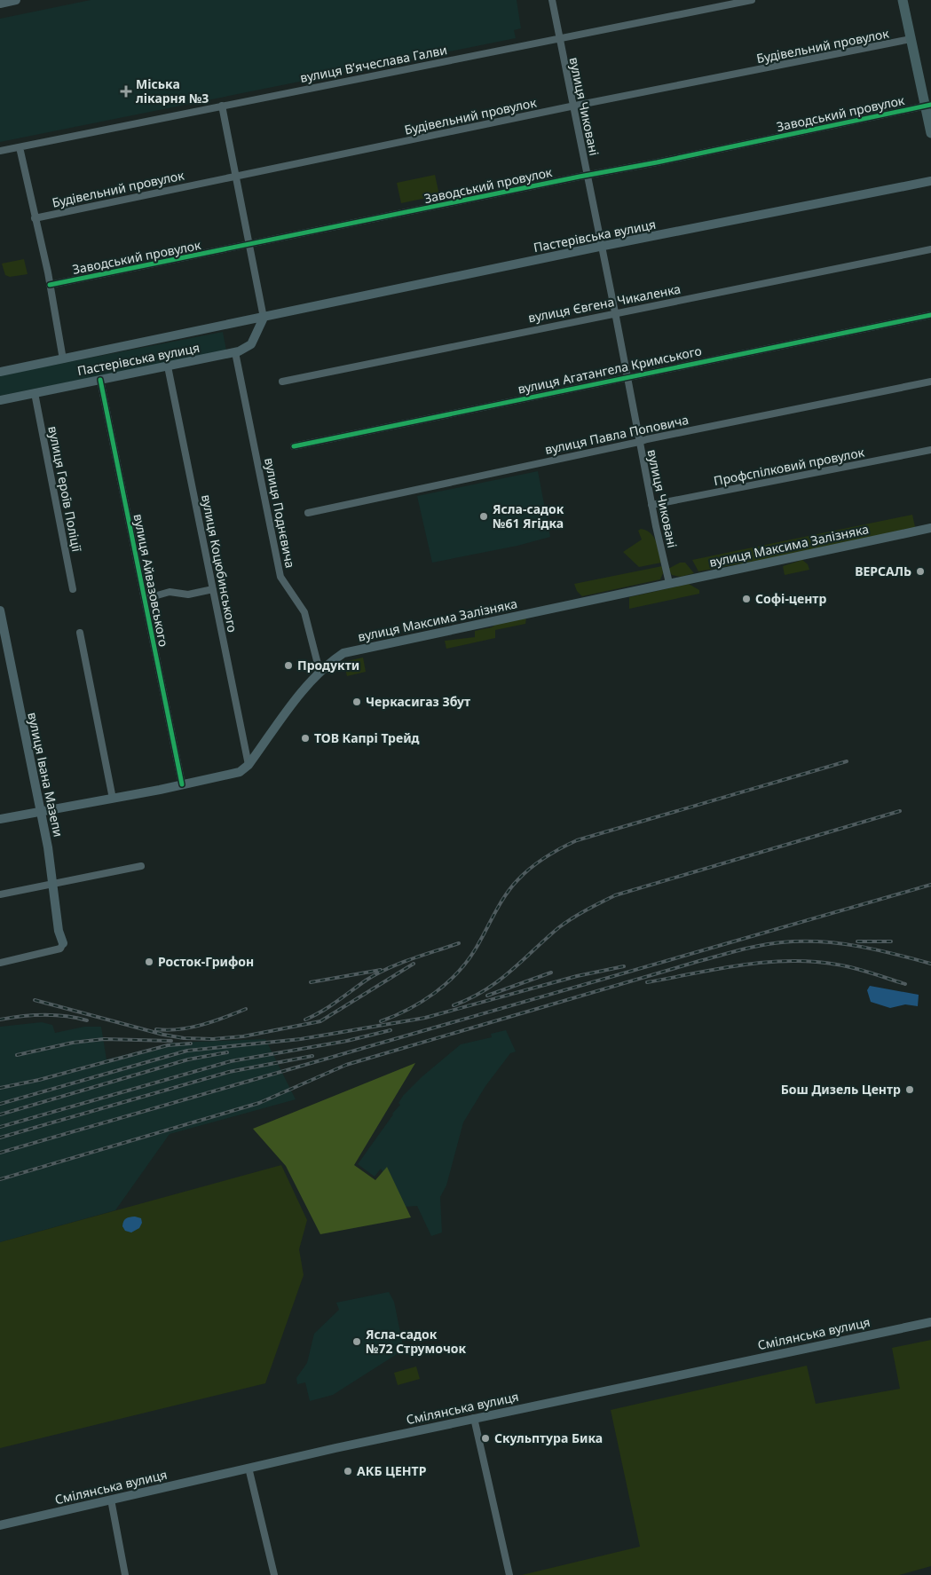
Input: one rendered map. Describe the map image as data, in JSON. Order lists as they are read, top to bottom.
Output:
{
  "streets": {
    "main road": [
      "Пастерівська вулиця",
      "вулиця Максима Залізняка",
      "вулиця Івана Мазепи",
      "Смілянська вулиця"
    ],
    "street": [
      "Будівельний провулок",
      "вулиця Вʼячеслава Галви",
      "вулиця Чиковані",
      "Заводський провулок",
      "вулиця Євгена Чикаленка",
      "вулиця Агатангела Кримського",
      "вулиця Павла Поповича",
      "Профспілковий провулок",
      "вулиця Героїв Поліції",
      "вулиця Поднєвича",
      "вулиця Коцюбинського",
      "вулиця Айвазовського"
    ]
  },
  "crossings": [
    ["Будівельний провулок", "вулиця Чиковані"],
    ["вулиця Вʼячеслава Галви", "вулиця Чиковані"],
    ["вулиця Чиковані", "Заводський провулок"],
    ["вулиця Чиковані", "Пастерівська вулиця"],
    ["вулиця Чиковані", "вулиця Євгена Чикаленка"],
    ["вулиця Чиковані", "вулиця Агатангела Кримського"],
    ["вулиця Чиковані", "вулиця Павла Поповича"],
    ["вулиця Чиковані", "Профспілковий провулок"],
    ["вулиця Чиковані", "вулиця Максима Залізняка"],
    ["Пастерівська вулиця", "вулиця Героїв Поліції"],
    ["Пастерівська вулиця", "вулиця Поднєвича"],
    ["Пастерівська вулиця", "вулиця Коцюбинського"],
    ["Пастерівська вулиця", "вулиця Айвазовського"],
    ["вулиця Поднєвича", "вулиця Максима Залізняка"],
    ["вулиця Максима Залізняка", "вулиця Коцюбинського"],
    ["вулиця Максима Залізняка", "вулиця Айвазовського"],
    ["вулиця Максима Залізняка", "вулиця Івана Мазепи"]
  ],
  "places": {
    "health": ["Міська лікарня №3"],
    "other": [
      "Ясла-садок №61 Ягідка",
      "ВЕРСАЛЬ",
      "Софі-центр",
      "Продукти",
      "Черкасигаз Збут",
      "ТОВ Капрі Трейд",
      "Росток-Грифон",
      "Бош Дизель Центр",
      "Ясла-садок №72 Струмочок",
      "Cкульптура Бика",
      "АКБ ЦЕНТР"
    ]
  }
}
